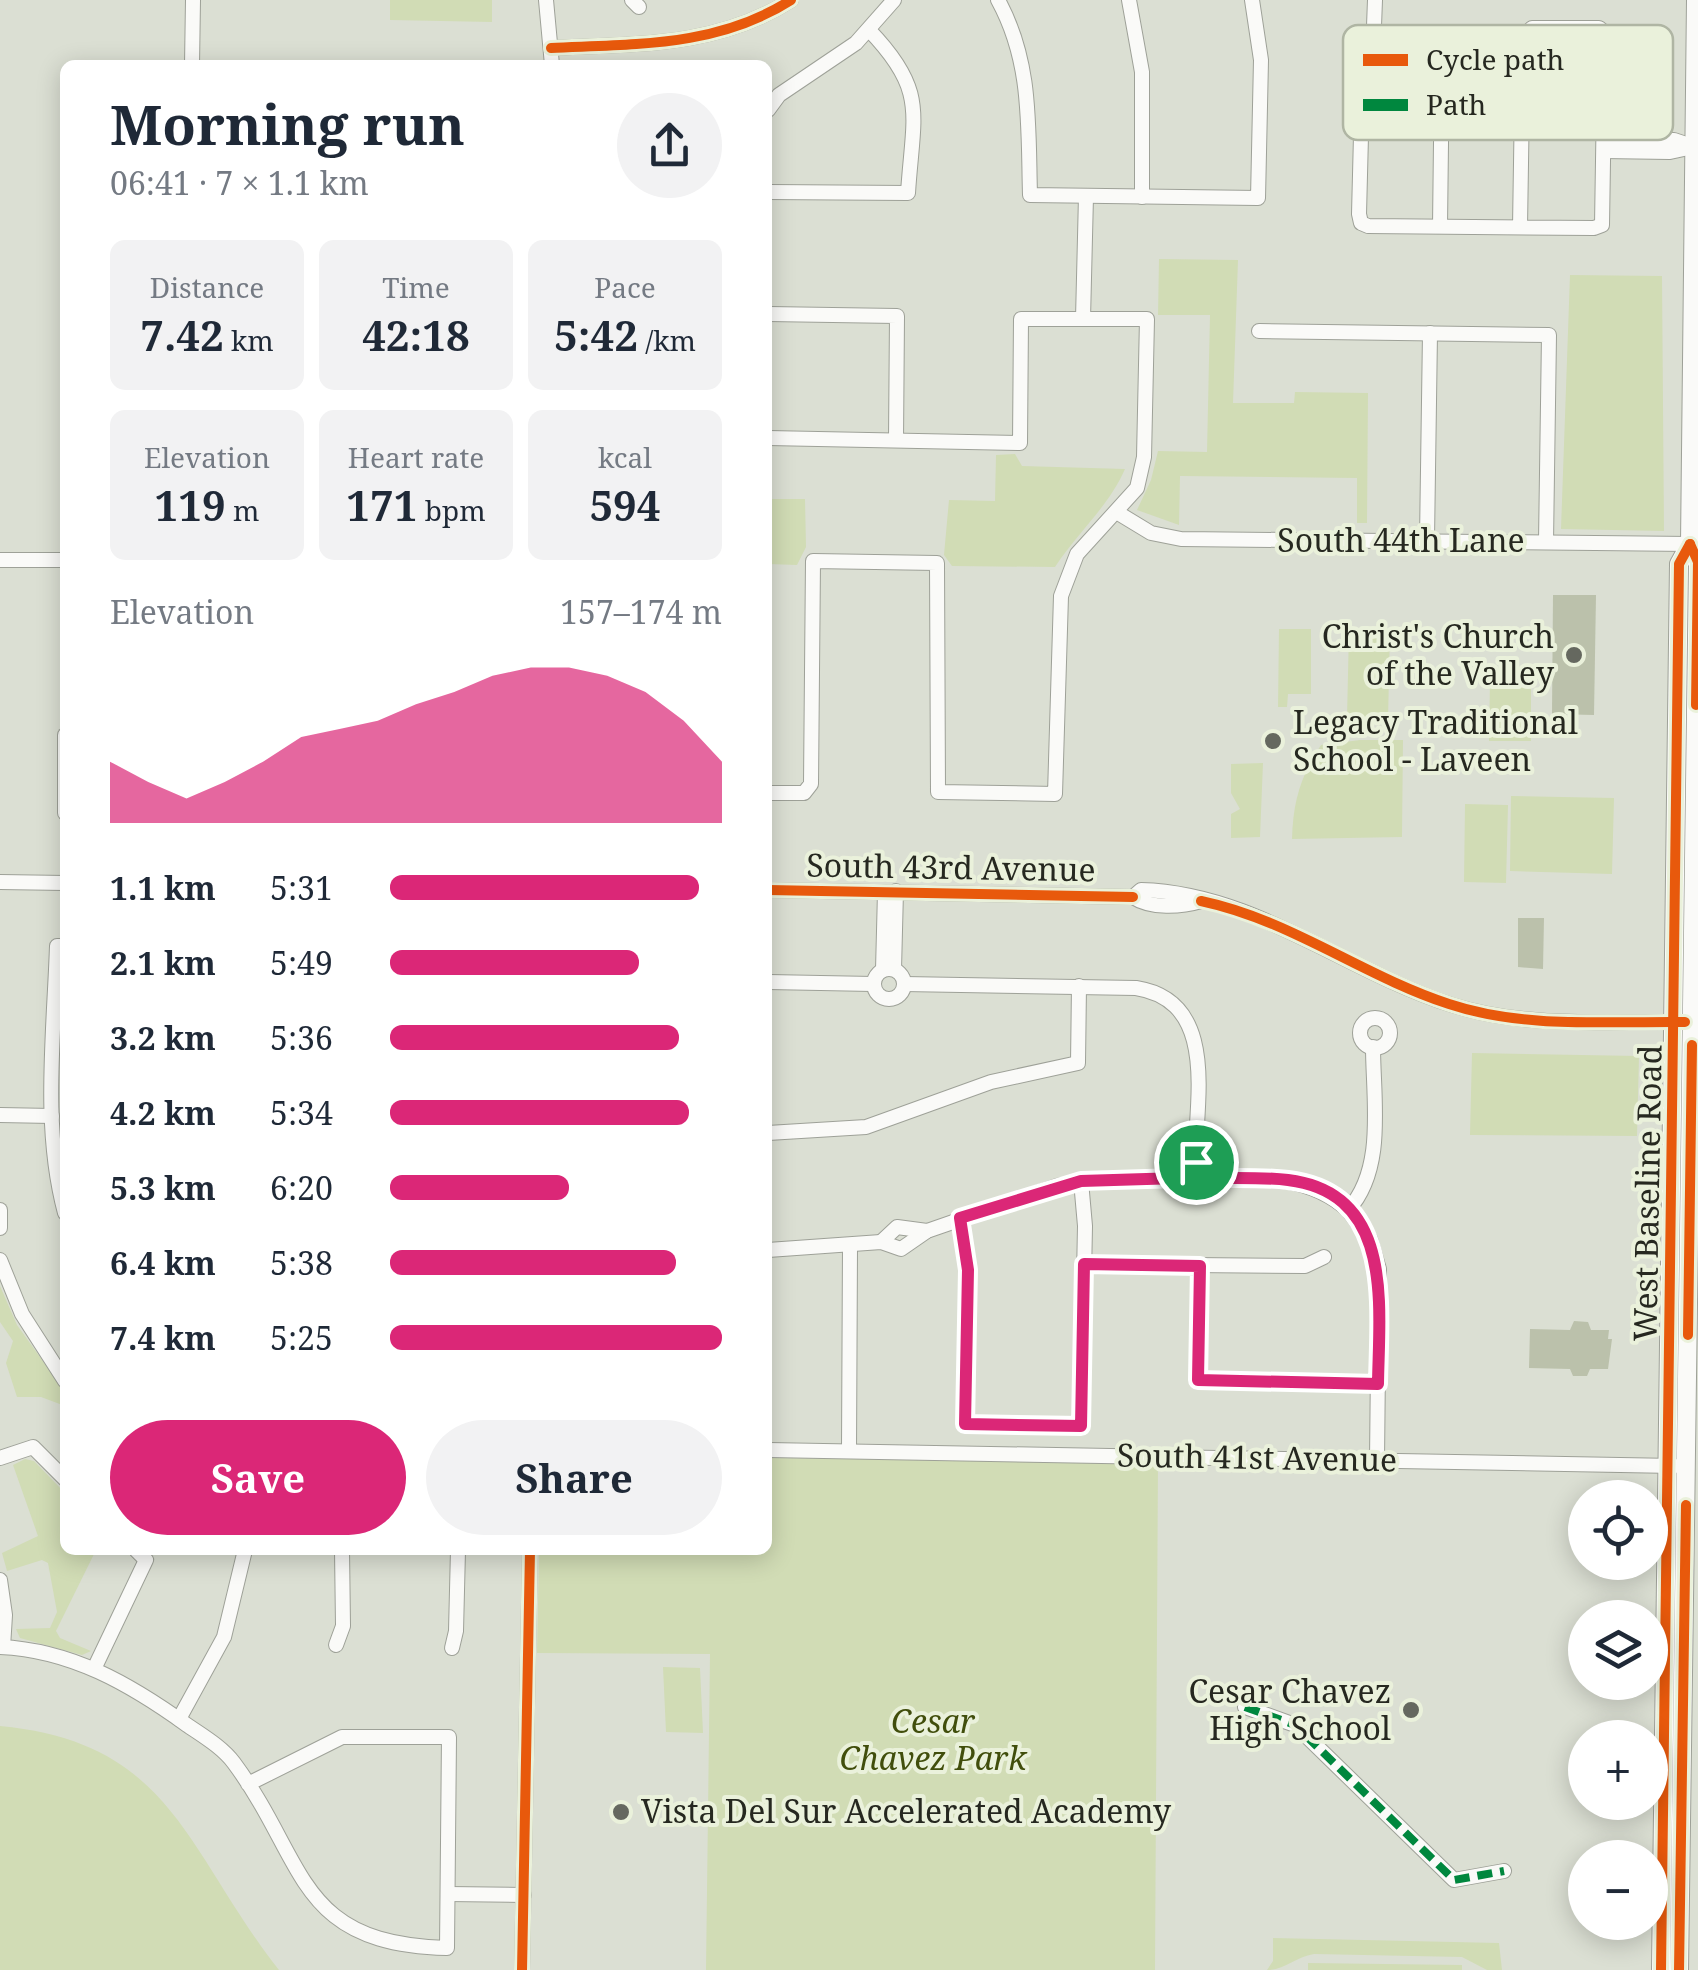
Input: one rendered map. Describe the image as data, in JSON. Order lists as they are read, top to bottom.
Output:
{
  "streets": {
    "main road": ["West Baseline Road"],
    "street": ["South 44th Lane", "South 43rd Avenue", "South 41st Avenue"]
  },
  "crossings": [
    ["South 44th Lane", "West Baseline Road"],
    ["South 43rd Avenue", "West Baseline Road"],
    ["West Baseline Road", "South 41st Avenue"]
  ],
  "parks": ["Cesar Chavez Park"],
  "places": [
    "Christ's Church of the Valley",
    "Legacy Traditional School - Laveen",
    "Cesar Chavez High School",
    "Vista Del Sur Accelerated Academy"
  ],
  "legend": ["Cycle path", "Path"],
  "page": {
    "heading": ["Morning run", "06:41 · 7 × 1.1 km"],
    "stats": [
      ["Distance", "7.42 km"],
      ["Time", "42:18"],
      ["Pace", "5:42 /km"],
      ["Elevation", "119 m"],
      ["Heart rate", "171 bpm"],
      ["kcal", "594"]
    ],
    "chart": ["Elevation", "157–174 m"],
    "list": [
      {
        "name": "1.1 km",
        "note": "5:31"
      },
      {
        "name": "2.1 km",
        "note": "5:49"
      },
      {
        "name": "3.2 km",
        "note": "5:36"
      },
      {
        "name": "4.2 km",
        "note": "5:34"
      },
      {
        "name": "5.3 km",
        "note": "6:20"
      },
      {
        "name": "6.4 km",
        "note": "5:38"
      },
      {
        "name": "7.4 km",
        "note": "5:25"
      }
    ],
    "buttons": ["Save", "Share"],
    "map_buttons": ["+", "−"]
  }
}
